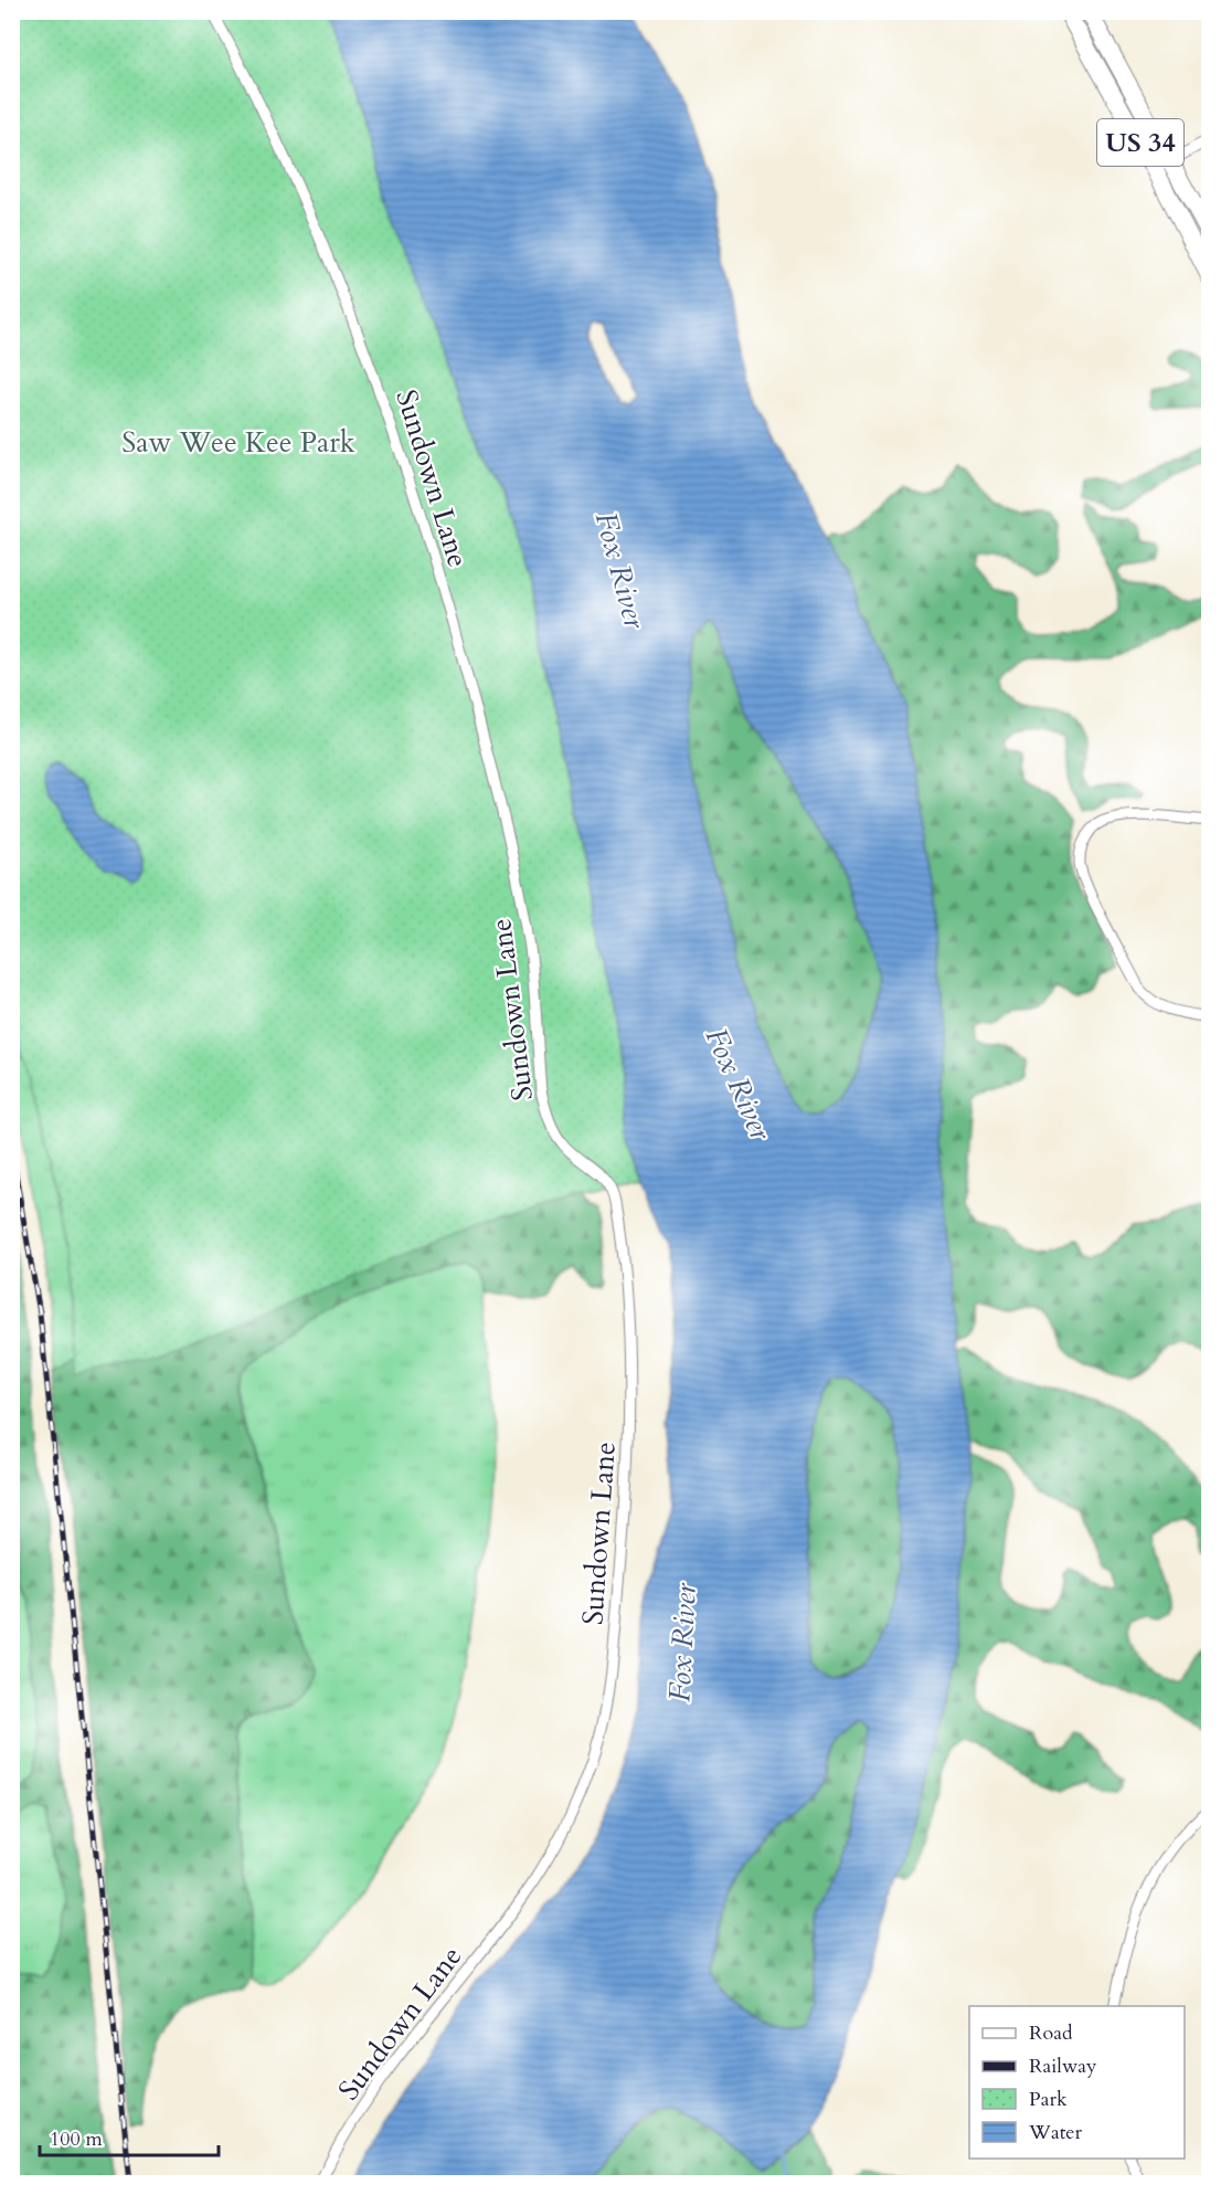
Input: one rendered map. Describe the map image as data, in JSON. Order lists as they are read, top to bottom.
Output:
{
  "streets": {
    "main road": ["US 34"],
    "street": ["Sundown Lane"]
  },
  "water": ["Fox River"],
  "parks": ["Saw Wee Kee Park"],
  "legend": [
    "Road",
    "Railway",
    "Park",
    "Water"
  ],
  "scale_bar": "100 m"
}
